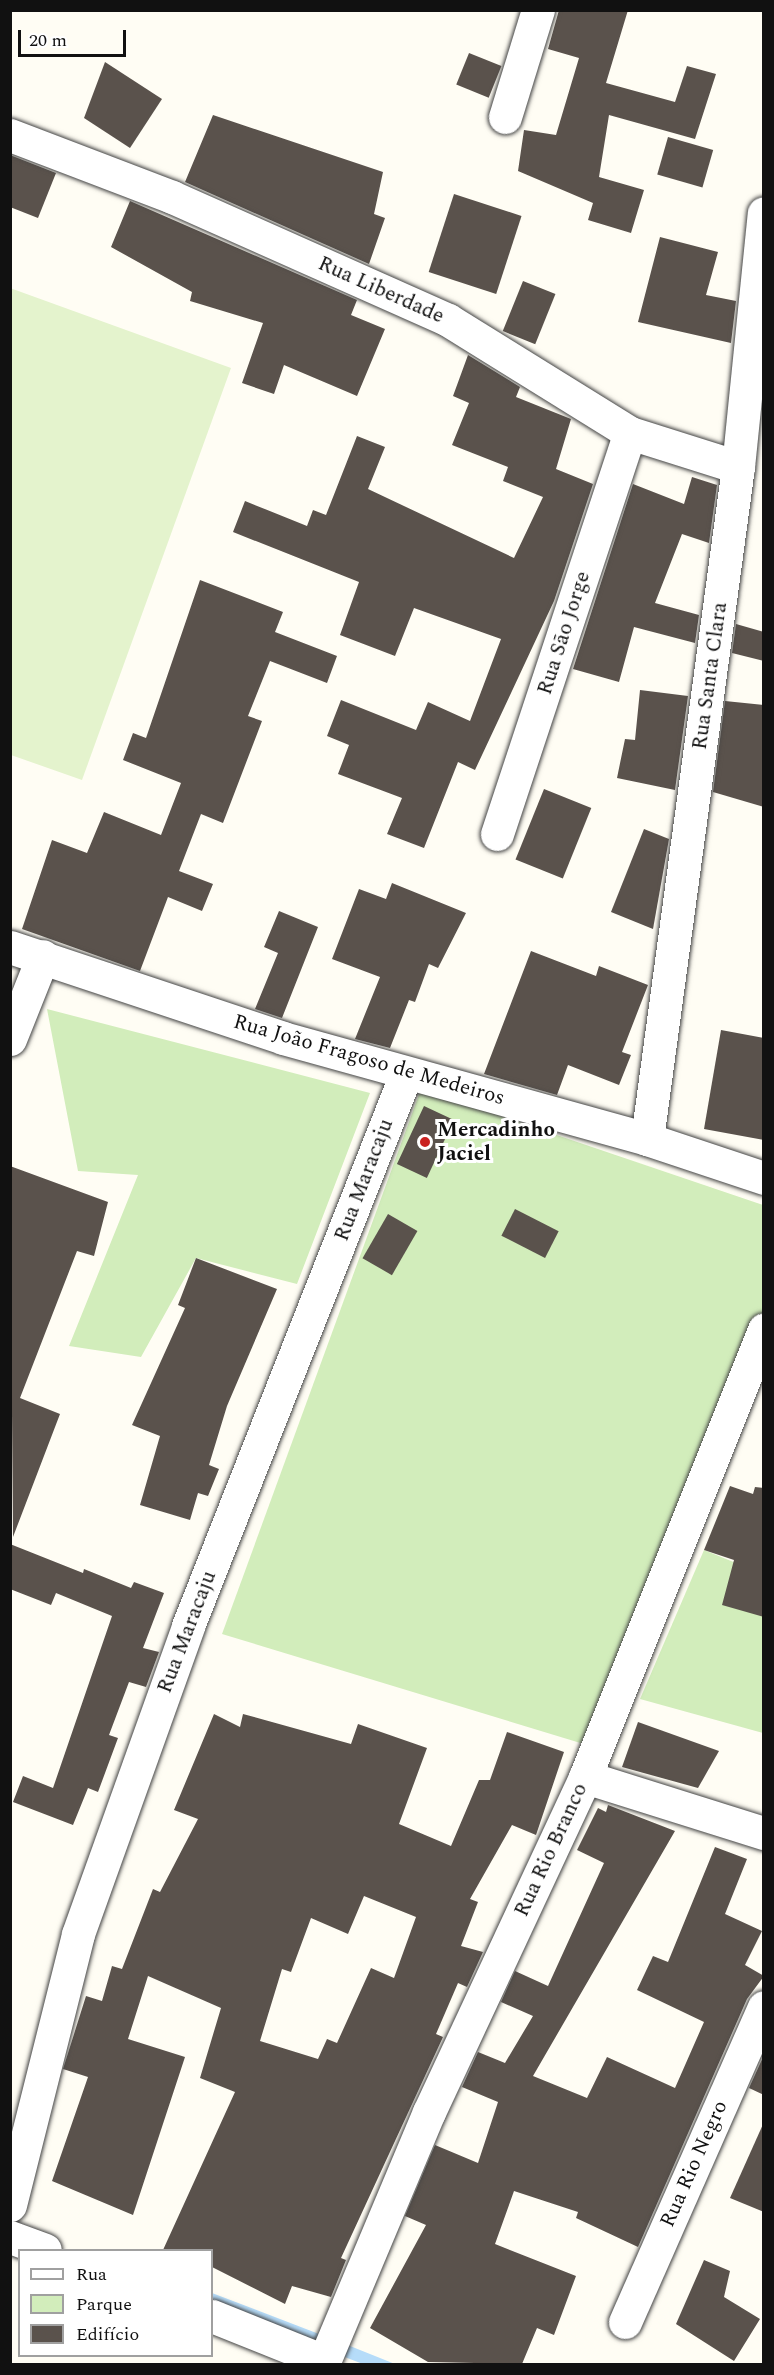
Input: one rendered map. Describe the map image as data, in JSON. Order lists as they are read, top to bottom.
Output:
{
  "streets": {
    "street": [
      "Rua Liberdade",
      "Rua São Jorge",
      "Rua Santa Clara",
      "Rua João Fragoso de Medeiros",
      "Rua Maracaju",
      "Rua Rio Branco",
      "Rua Rio Negro"
    ]
  },
  "crossings": [
    ["Rua Liberdade", "Rua São Jorge"],
    ["Rua Liberdade", "Rua Santa Clara"],
    ["Rua Santa Clara", "Rua João Fragoso de Medeiros"],
    ["Rua João Fragoso de Medeiros", "Rua Maracaju"]
  ],
  "places": ["Mercadinho Jaciel"],
  "legend": ["Rua", "Parque", "Edifício"],
  "scale_bar": "20 m"
}
